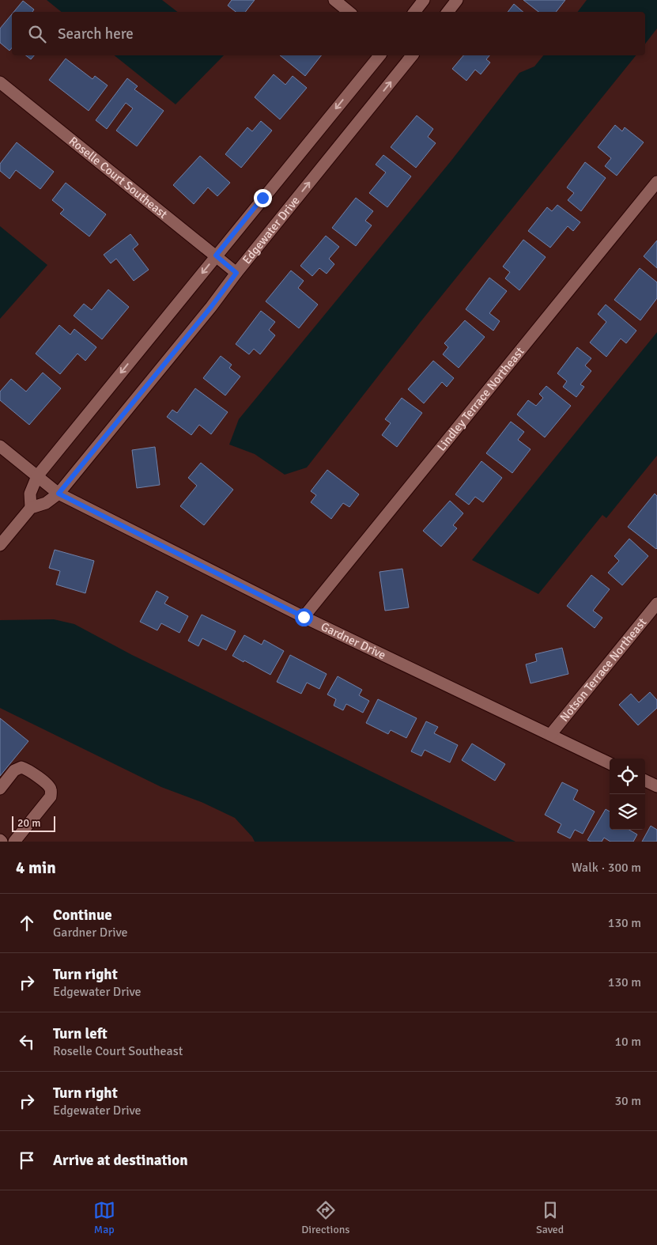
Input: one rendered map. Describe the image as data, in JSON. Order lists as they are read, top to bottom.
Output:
{
  "streets": {
    "street": [
      "Roselle Court Southeast",
      "Edgewater Drive",
      "Lindley Terrace Northeast",
      "Gardner Drive",
      "Notson Terrace Northeast"
    ]
  },
  "crossings": [
    ["Roselle Court Southeast", "Edgewater Drive"],
    ["Edgewater Drive", "Gardner Drive"],
    ["Lindley Terrace Northeast", "Gardner Drive"],
    ["Gardner Drive", "Notson Terrace Northeast"]
  ],
  "scale_bar": "20 m",
  "page": {
    "search": "Search here",
    "scale": "20 m",
    "heading": ["4 min", "Walk · 300 m"],
    "list": [
      ["Continue", "Gardner Drive", "130 m"],
      ["Turn right", "Edgewater Drive", "130 m"],
      ["Turn left", "Roselle Court Southeast", "10 m"],
      ["Turn right", "Edgewater Drive", "30 m"],
      "Arrive at destination"
    ],
    "nav": ["Map", "Directions", "Saved"]
  }
}
